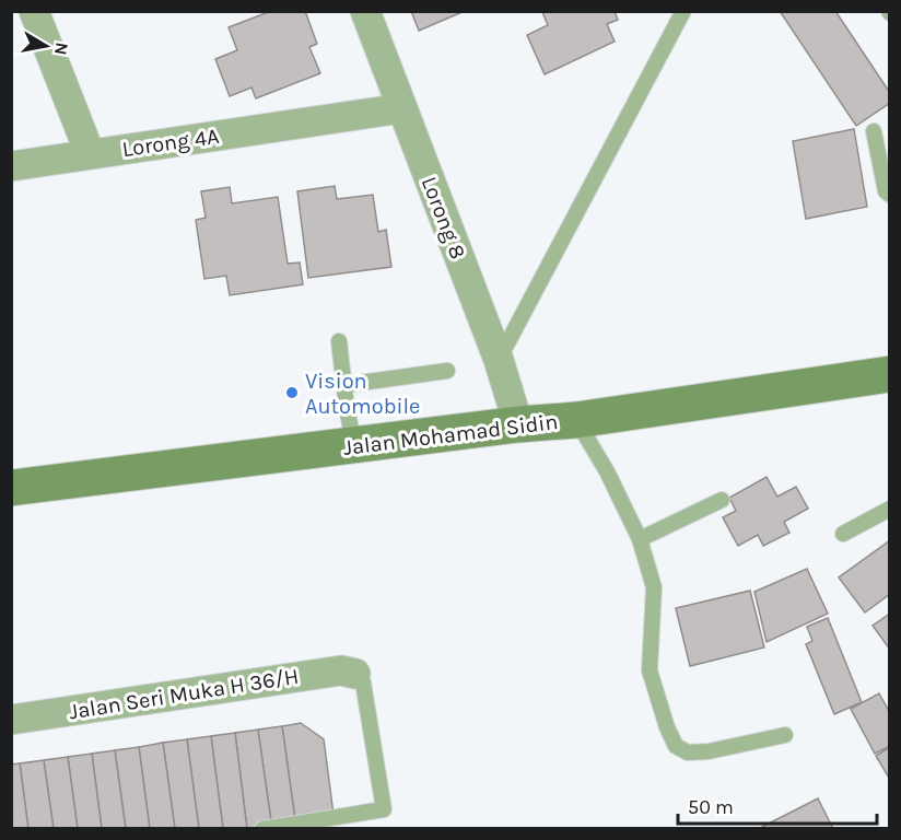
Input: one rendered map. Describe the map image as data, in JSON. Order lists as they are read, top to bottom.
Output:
{
  "streets": {
    "main road": ["Jalan Mohamad Sidin"],
    "street": ["Lorong 4A", "Lorong 8", "Jalan Seri Muka H 36/H"]
  },
  "crossings": [
    ["Lorong 4A", "Lorong 8"],
    ["Lorong 8", "Jalan Mohamad Sidin"]
  ],
  "places": ["Vision Automobile"],
  "scale_bar": "50 m",
  "north": "right"
}
